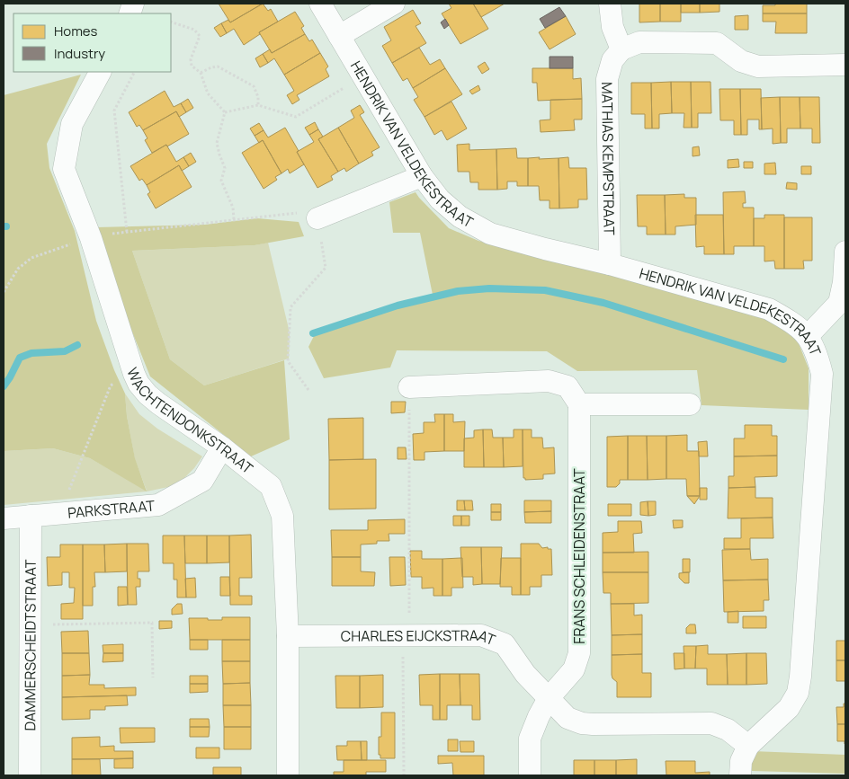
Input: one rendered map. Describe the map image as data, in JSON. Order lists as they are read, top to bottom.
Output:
{
  "streets": {
    "street": [
      "HENDRIK VAN VELDEKESTRAAT",
      "MATHIAS KEMPSTRAAT",
      "WACHTENDONKSTRAAT",
      "PARKSTRAAT",
      "FRANS SCHLEIDENSTRAAT",
      "CHARLES EIJCKSTRAAT",
      "DAMMERSCHEIDTSTRAAT"
    ]
  },
  "crossings": [
    ["HENDRIK VAN VELDEKESTRAAT", "MATHIAS KEMPSTRAAT"],
    ["HENDRIK VAN VELDEKESTRAAT", "CHARLES EIJCKSTRAAT"],
    ["WACHTENDONKSTRAAT", "PARKSTRAAT"],
    ["WACHTENDONKSTRAAT", "CHARLES EIJCKSTRAAT"],
    ["PARKSTRAAT", "DAMMERSCHEIDTSTRAAT"],
    ["FRANS SCHLEIDENSTRAAT", "CHARLES EIJCKSTRAAT"]
  ],
  "legend": ["Homes", "Industry"]
}
